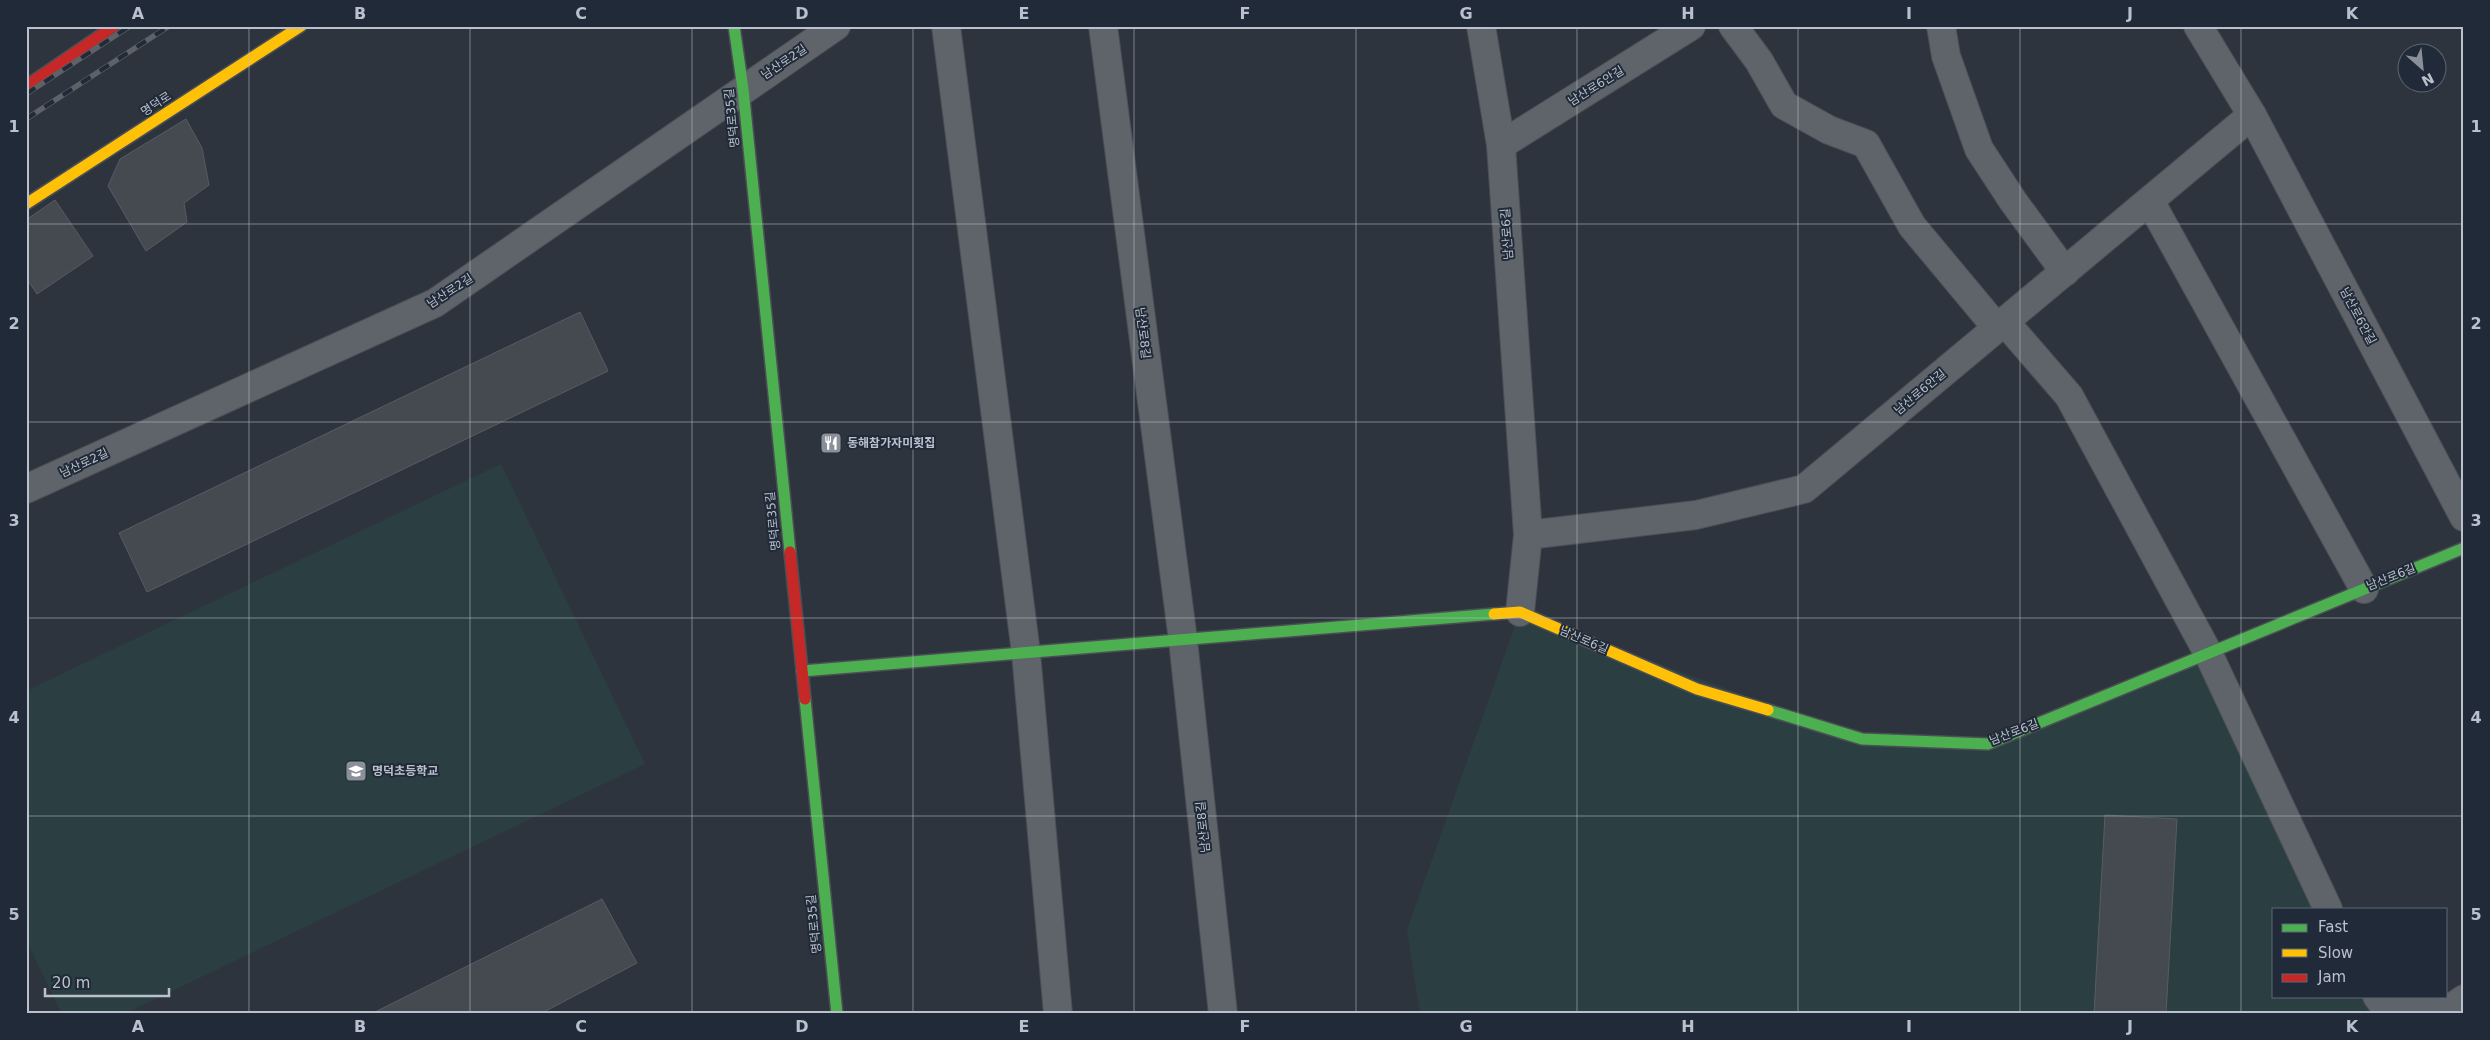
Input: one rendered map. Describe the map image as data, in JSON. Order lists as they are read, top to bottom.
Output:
{
  "streets": {
    "street": [
      "남산로2길",
      "남산로6안길",
      "명덕로",
      "명덕로35길",
      "남산로6길",
      "남산로8길"
    ]
  },
  "crossings": [
    ["남산로2길", "명덕로35길"],
    ["남산로6안길", "남산로6길"]
  ],
  "places": {
    "restaurant": ["동해참가자미횟집"],
    "school or university": ["명덕초등학교"]
  },
  "legend": ["Fast", "Slow", "Jam"],
  "scale_bar": "20 m",
  "north": "bottom right",
  "grid": {
    "columns": [
      "A",
      "B",
      "C",
      "D",
      "E",
      "F",
      "G",
      "H",
      "I",
      "J",
      "K"
    ],
    "rows": [
      "1",
      "2",
      "3",
      "4",
      "5"
    ]
  }
}
